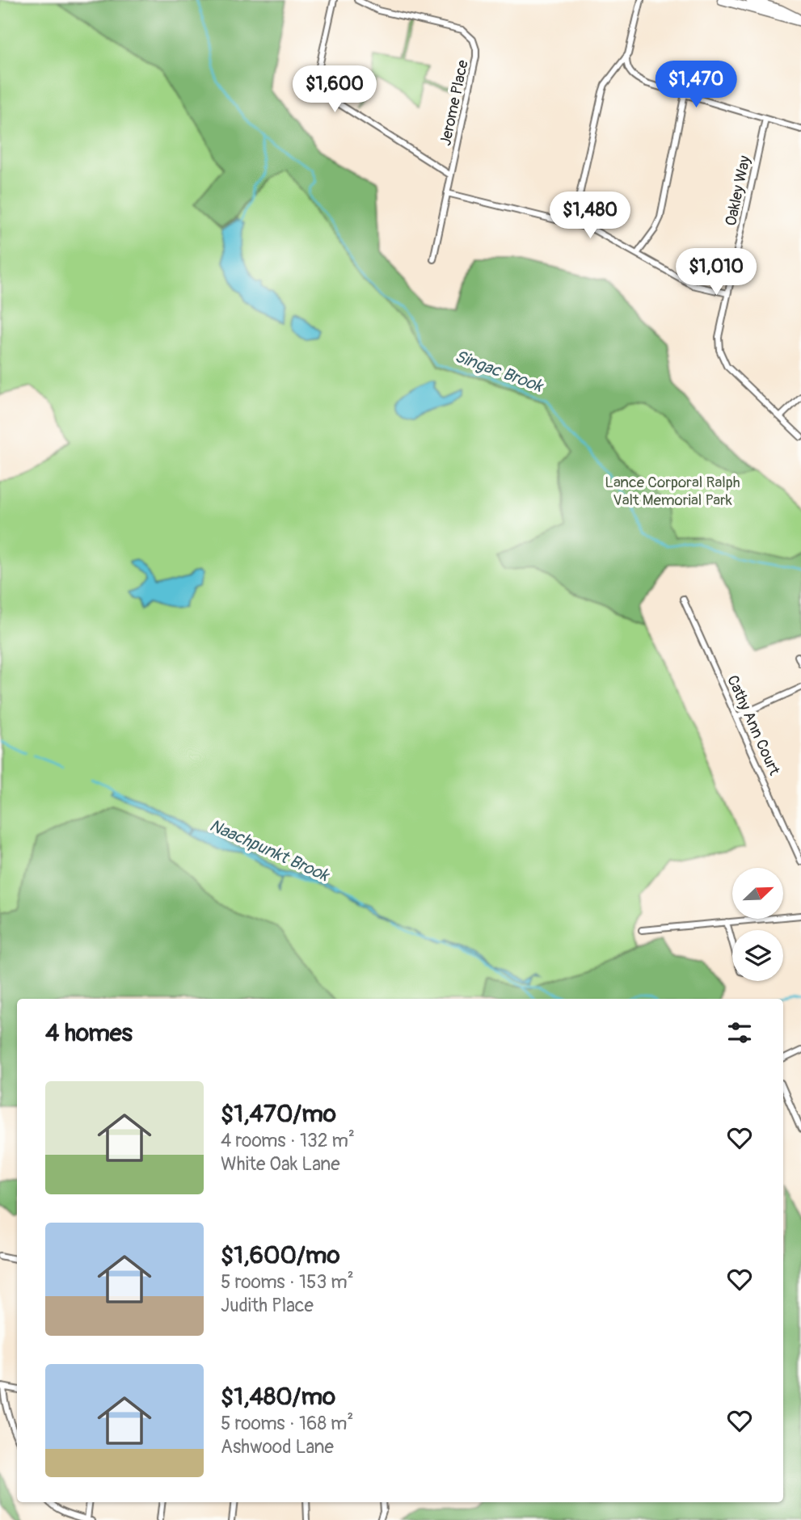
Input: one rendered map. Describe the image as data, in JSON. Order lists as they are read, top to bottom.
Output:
{
  "streets": {
    "street": ["Jerome Place", "Oakley Way", "Cathy Ann Court"]
  },
  "water": ["Singac Brook", "Naachpunkt Brook"],
  "parks": ["Lance Corporal Ralph Valt Memorial Park"],
  "north": "top right",
  "page": {
    "price": [
      "$1,470",
      "$1,600",
      "$1,480",
      "$1,010"
    ],
    "heading": "4 homes",
    "list": [
      {
        "name": "$1,470/mo",
        "note": "4 rooms · 132 m² · White Oak Lane"
      },
      {
        "name": "$1,600/mo",
        "note": "5 rooms · 153 m² · Judith Place"
      },
      {
        "name": "$1,480/mo",
        "note": "5 rooms · 168 m² · Ashwood Lane"
      }
    ]
  }
}
